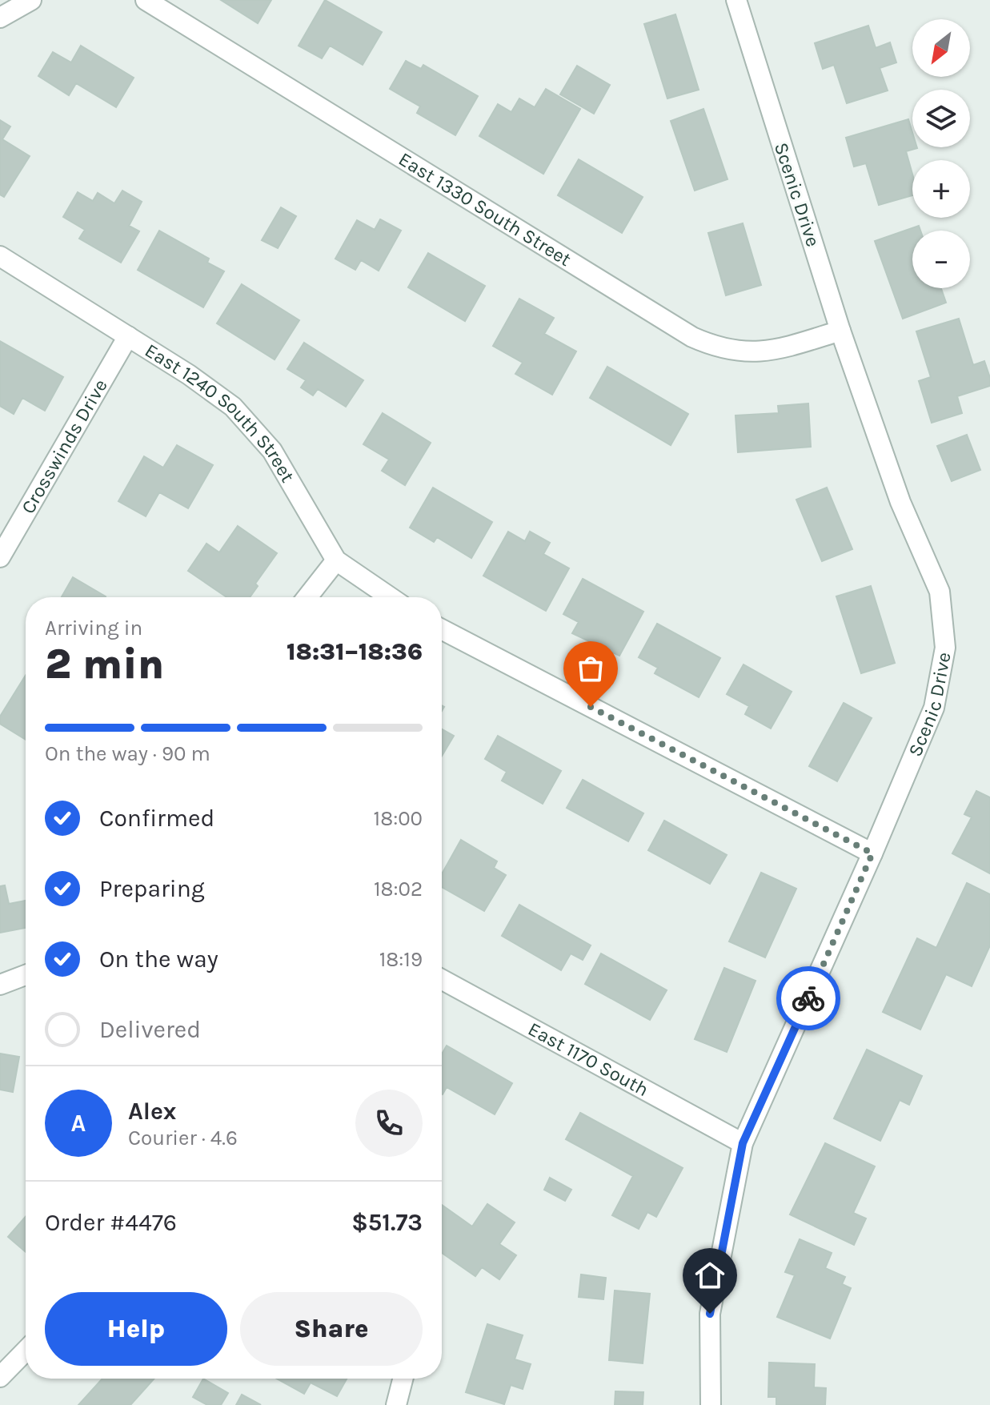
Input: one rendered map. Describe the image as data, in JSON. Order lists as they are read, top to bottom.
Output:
{
  "streets": {
    "street": [
      "Scenic Drive",
      "East 1330 South Street",
      "East 1240 South Street",
      "Crosswinds Drive",
      "East 1170 South"
    ]
  },
  "crossings": [
    ["Scenic Drive", "East 1330 South Street"],
    ["Scenic Drive", "East 1170 South"],
    ["East 1240 South Street", "Crosswinds Drive"]
  ],
  "north": "bottom left",
  "page": {
    "map_buttons": ["+", "−"],
    "heading": ["2 min", "Arriving in", "18:31–18:36"],
    "panel": [
      "Alex",
      "Courier · 4.6",
      "Order #4476",
      "$51.73"
    ],
    "bar": "On the way · 90 m",
    "list": [
      ["Confirmed", "18:00"],
      ["Preparing", "18:02"],
      ["On the way", "18:19"],
      "Delivered"
    ],
    "round": "A",
    "buttons": ["Help", "Share"]
  }
}
